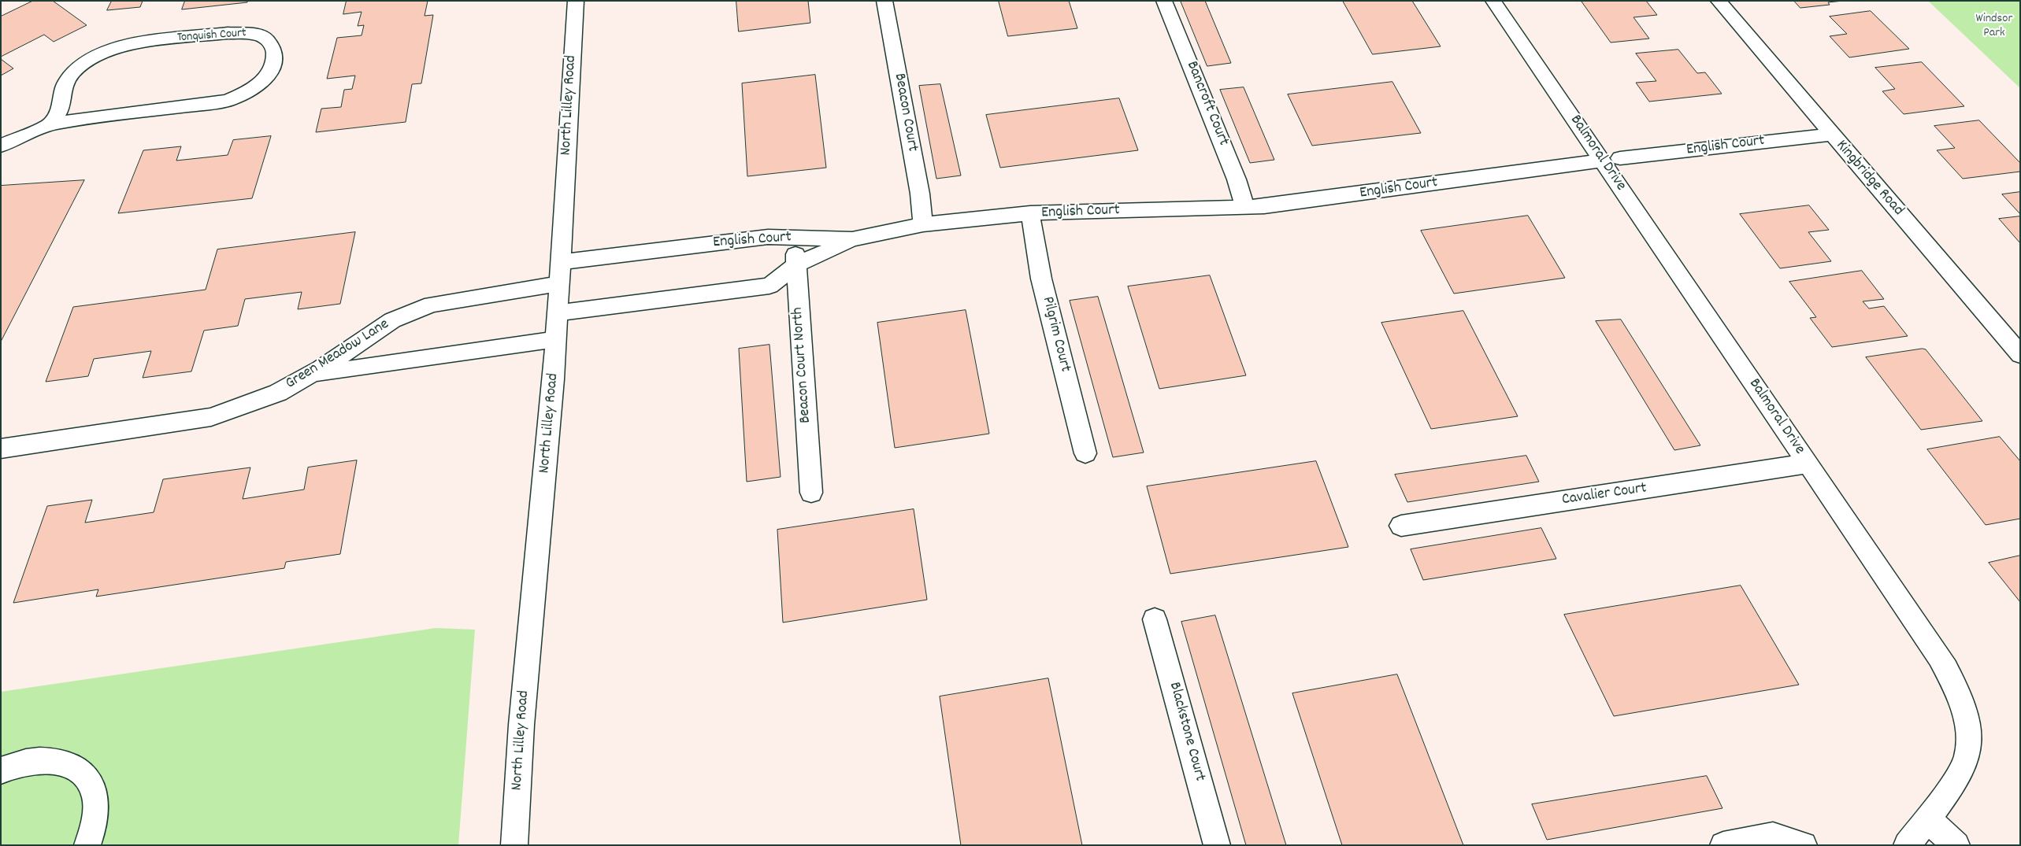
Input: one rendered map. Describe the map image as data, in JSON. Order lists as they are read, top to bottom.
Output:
{
  "streets": {
    "street": [
      "Tonquish Court",
      "Bancroft Court",
      "North Lilley Road",
      "Beacon Court",
      "English Court",
      "Balmoral Drive",
      "Kingbridge Road",
      "Pilgrim Court",
      "Green Meadow Lane",
      "Beacon Court North",
      "Cavalier Court",
      "Blackstone Court"
    ]
  },
  "crossings": [
    ["Bancroft Court", "English Court"],
    ["North Lilley Road", "English Court"],
    ["North Lilley Road", "Green Meadow Lane"],
    ["Beacon Court", "English Court"],
    ["English Court", "Balmoral Drive"],
    ["English Court", "Kingbridge Road"],
    ["English Court", "Pilgrim Court"],
    ["English Court", "Beacon Court North"],
    ["Balmoral Drive", "Cavalier Court"]
  ],
  "parks": ["Windsor Park"]
}
